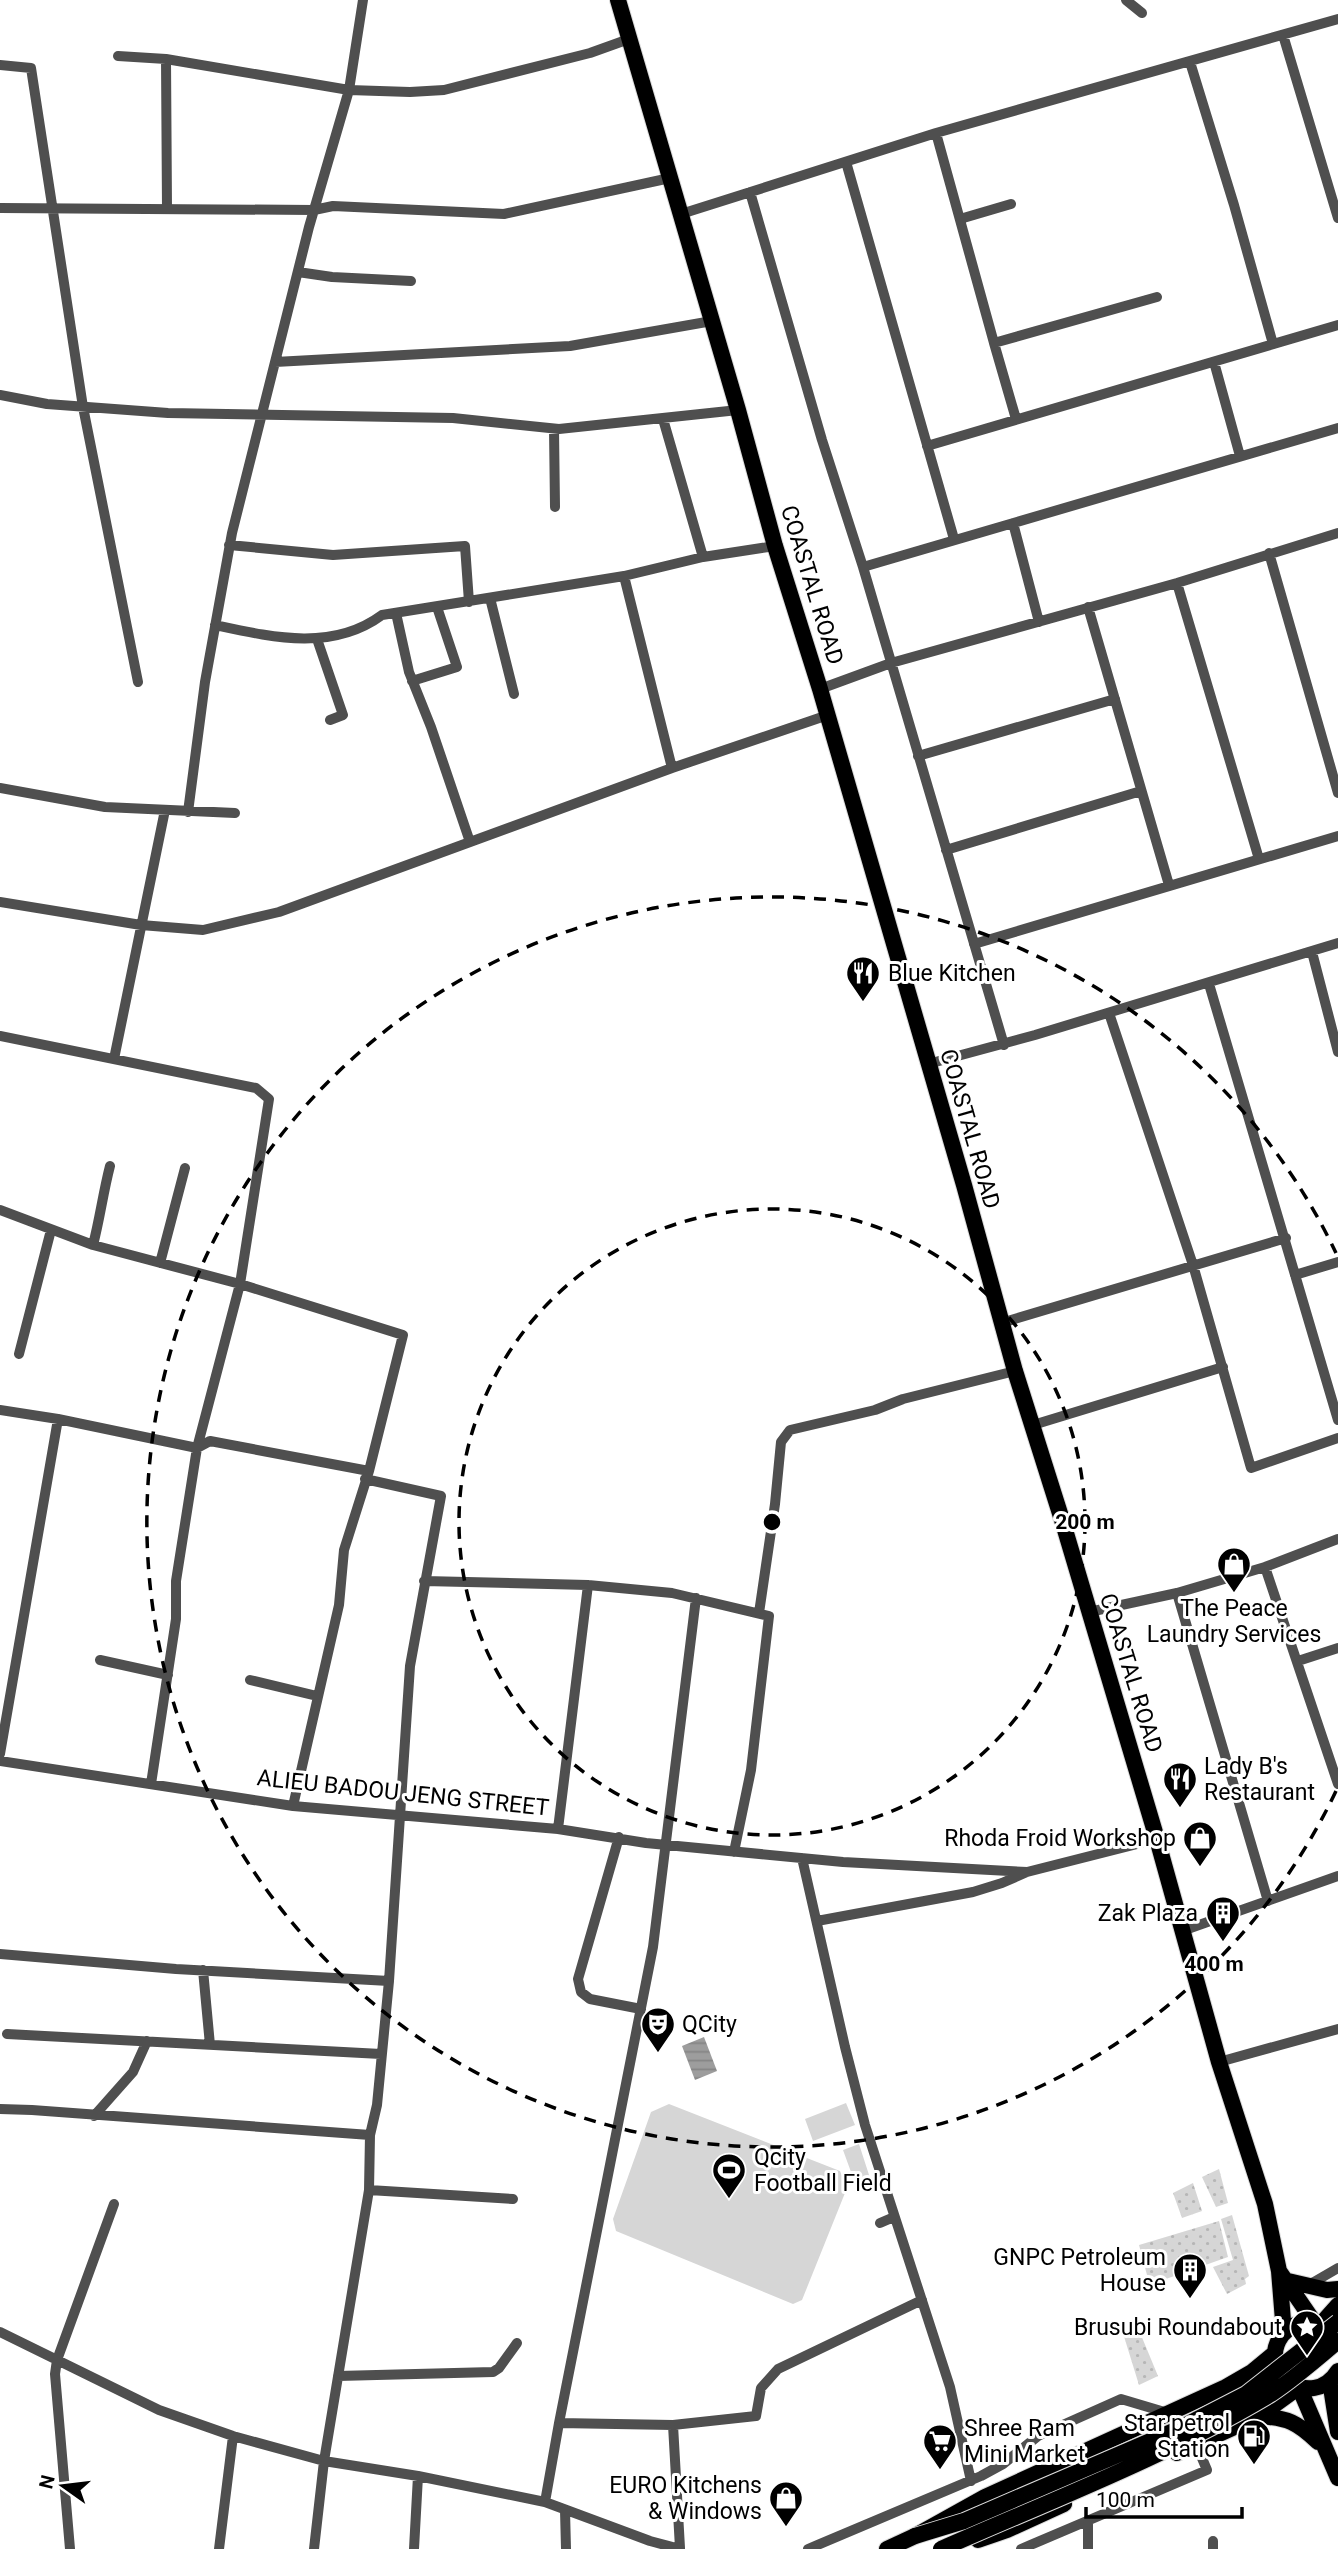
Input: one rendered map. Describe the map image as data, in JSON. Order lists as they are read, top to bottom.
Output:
{
  "streets": {
    "main road": ["COASTAL ROAD"],
    "street": ["ALIEU BADOU JENG STREET"]
  },
  "places": {
    "restaurant": ["Blue Kitchen", "Lady B's Restaurant"],
    "shop": ["The Peace Laundry Services", "Rhoda Froid Workshop", "EURO Kitchens & Windows"],
    "building": ["Zak Plaza", "GNPC Petroleum House"],
    "theatre": ["QCity"],
    "sports": ["Qcity Football Field"],
    "place": ["Brusubi Roundabout"],
    "fuel station": ["Star petrol Station"],
    "supermarket": ["Shree Ram Mini Market"]
  },
  "scale_bar": "100 m",
  "north": "left",
  "rings": ["200 m", "400 m"]
}
